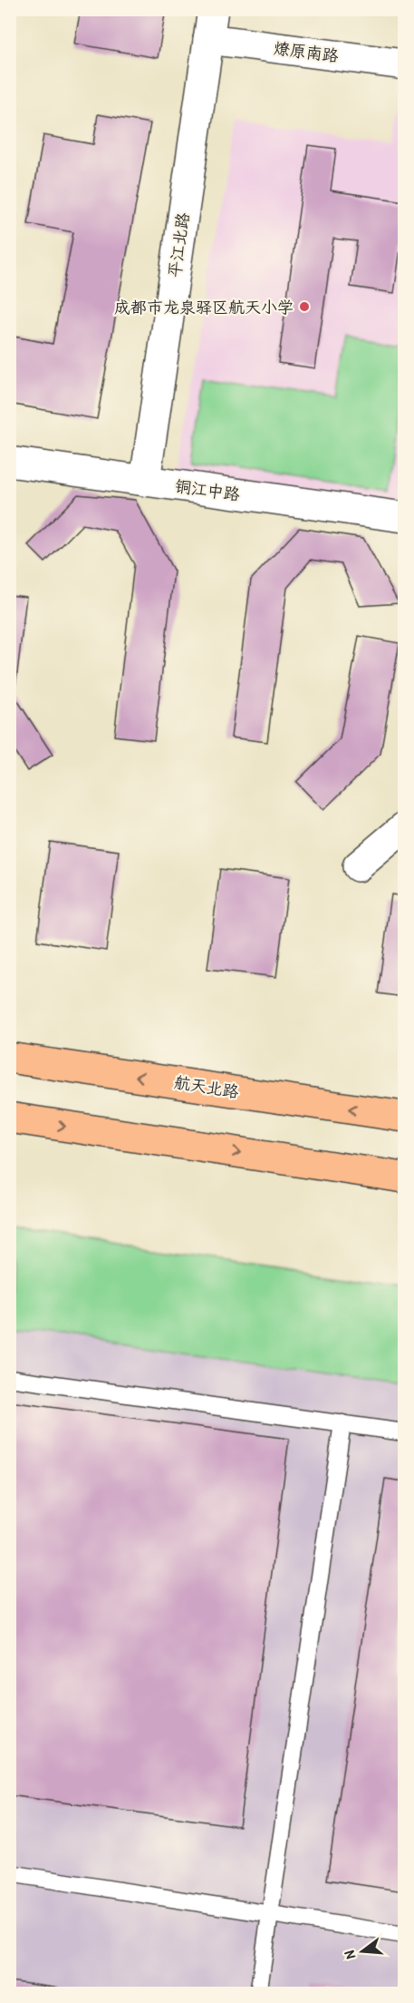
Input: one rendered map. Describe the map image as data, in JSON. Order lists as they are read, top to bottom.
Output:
{
  "streets": {
    "main road": ["航天北路"],
    "street": ["燎原南路", "平江北路", "铜江中路"]
  },
  "crossings": [
    ["燎原南路", "平江北路"],
    ["平江北路", "铜江中路"]
  ],
  "places": ["成都市龙泉驿区航天小学"],
  "north": "left"
}
